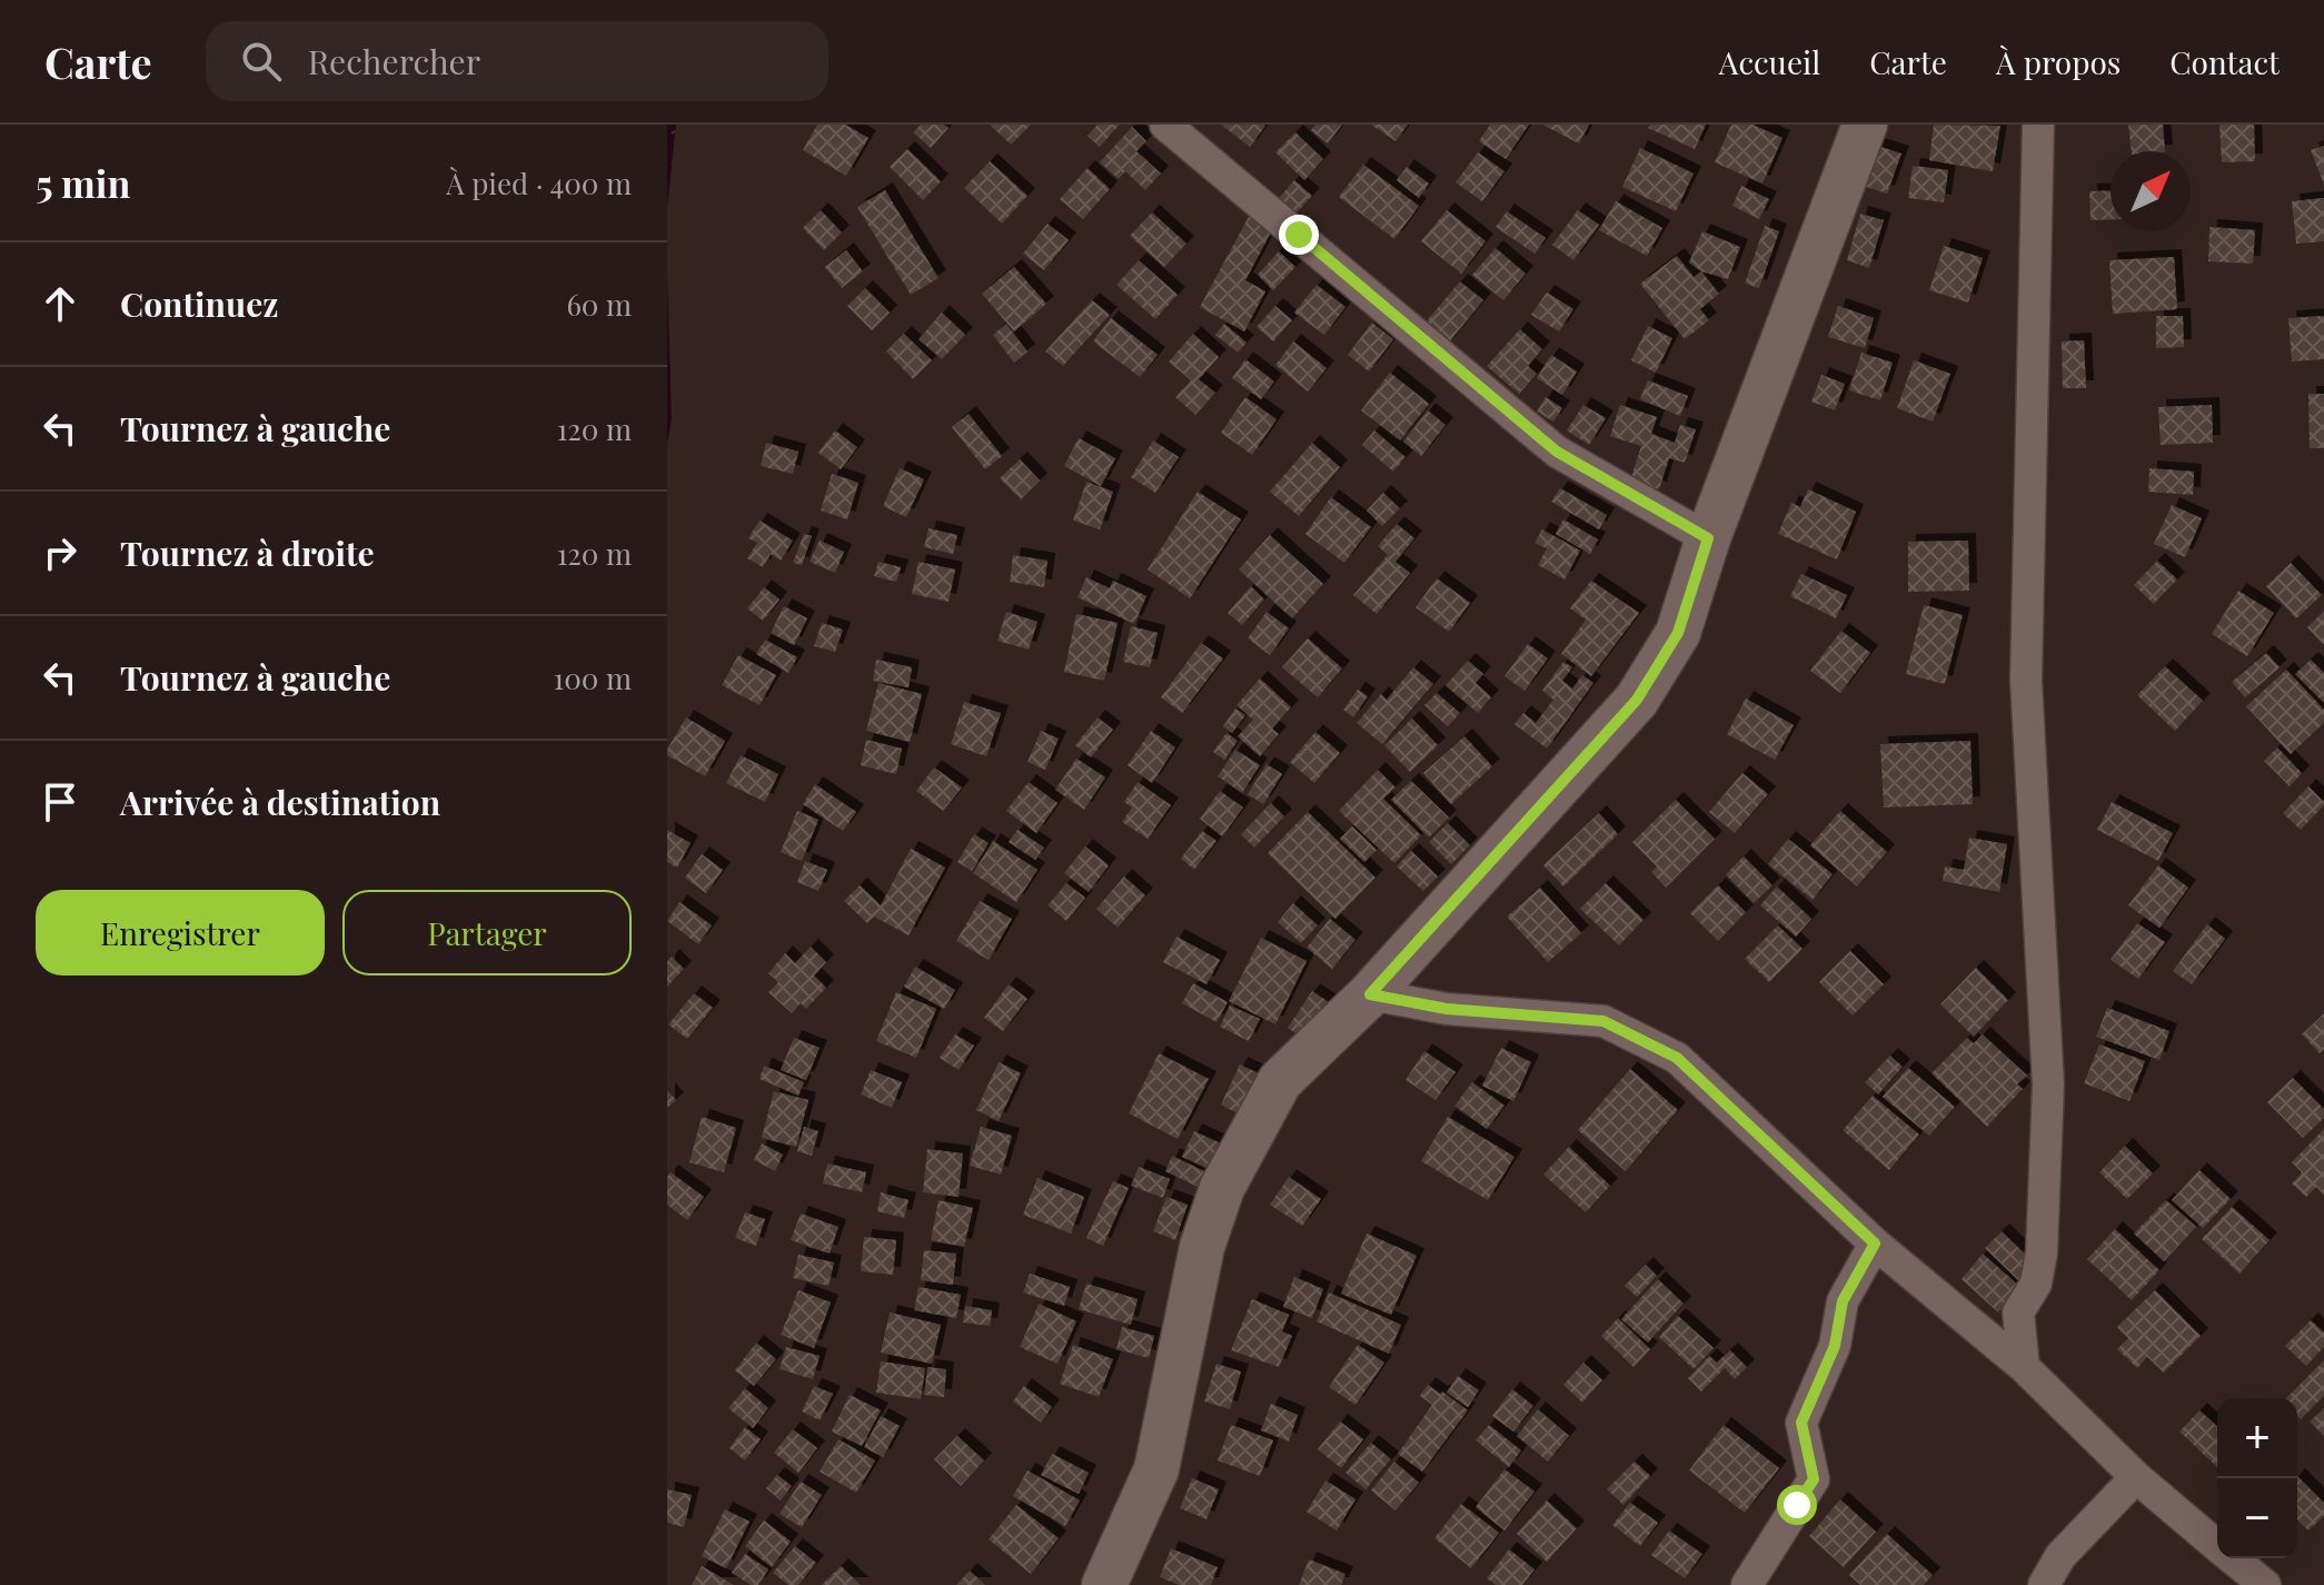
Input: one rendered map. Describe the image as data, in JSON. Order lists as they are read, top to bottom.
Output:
{
  "north": "top right",
  "page": {
    "header": "Carte",
    "search": "Rechercher",
    "nav": [
      "Accueil",
      "Carte",
      "À propos",
      "Contact"
    ],
    "heading": ["5 min", "À pied · 400 m"],
    "list": [
      ["Continuez", "60 m"],
      ["Tournez à gauche", "120 m"],
      ["Tournez à droite", "120 m"],
      ["Tournez à gauche", "100 m"],
      "Arrivée à destination"
    ],
    "buttons": ["Enregistrer", "Partager"],
    "map_buttons": ["+", "−"]
  }
}
